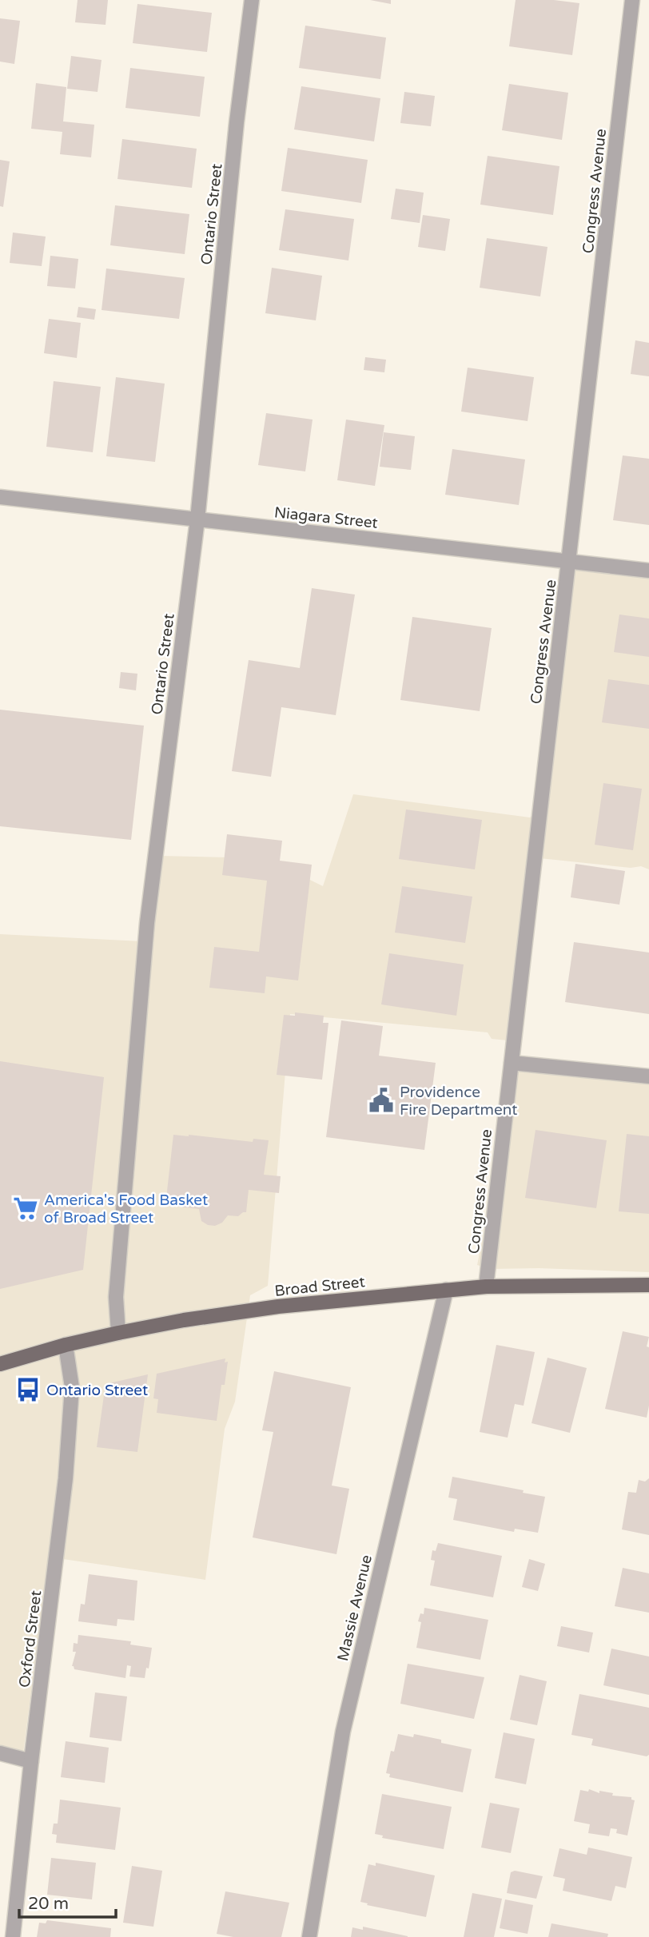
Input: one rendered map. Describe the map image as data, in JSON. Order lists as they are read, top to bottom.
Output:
{
  "streets": {
    "main road": ["Broad Street"],
    "street": [
      "Congress Avenue",
      "Ontario Street",
      "Niagara Street",
      "Massie Avenue",
      "Oxford Street"
    ]
  },
  "crossings": [
    ["Congress Avenue", "Niagara Street"],
    ["Congress Avenue", "Broad Street"],
    ["Ontario Street", "Niagara Street"],
    ["Ontario Street", "Broad Street"],
    ["Broad Street", "Massie Avenue"],
    ["Broad Street", "Oxford Street"]
  ],
  "places": {
    "public building": ["Providence Fire Department"],
    "supermarket": ["America's Food Basket of Broad Street"],
    "bus stop": ["Ontario Street"]
  },
  "scale_bar": "20 m"
}
